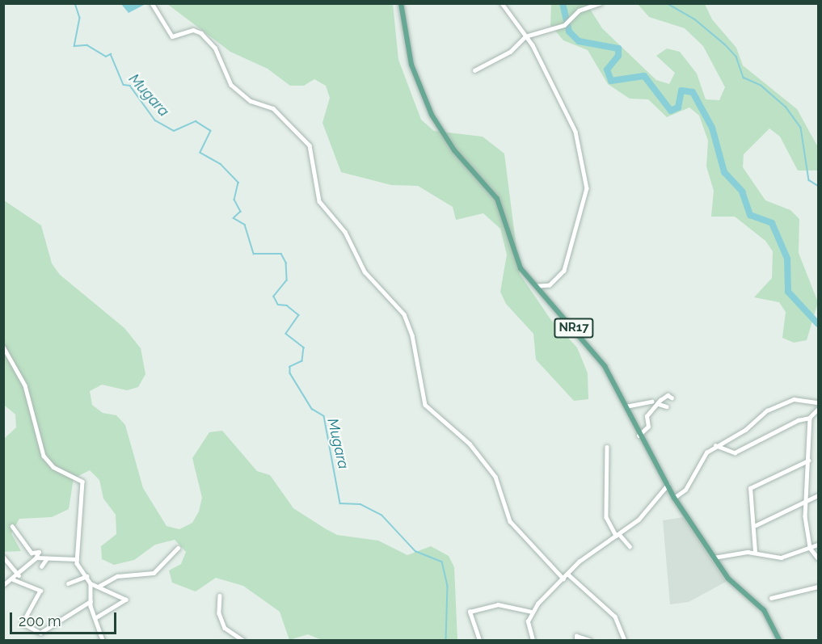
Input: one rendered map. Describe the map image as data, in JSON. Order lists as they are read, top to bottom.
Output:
{
  "streets": {
    "main road": ["NR17"]
  },
  "water": ["Mugara"],
  "scale_bar": "200 m"
}
